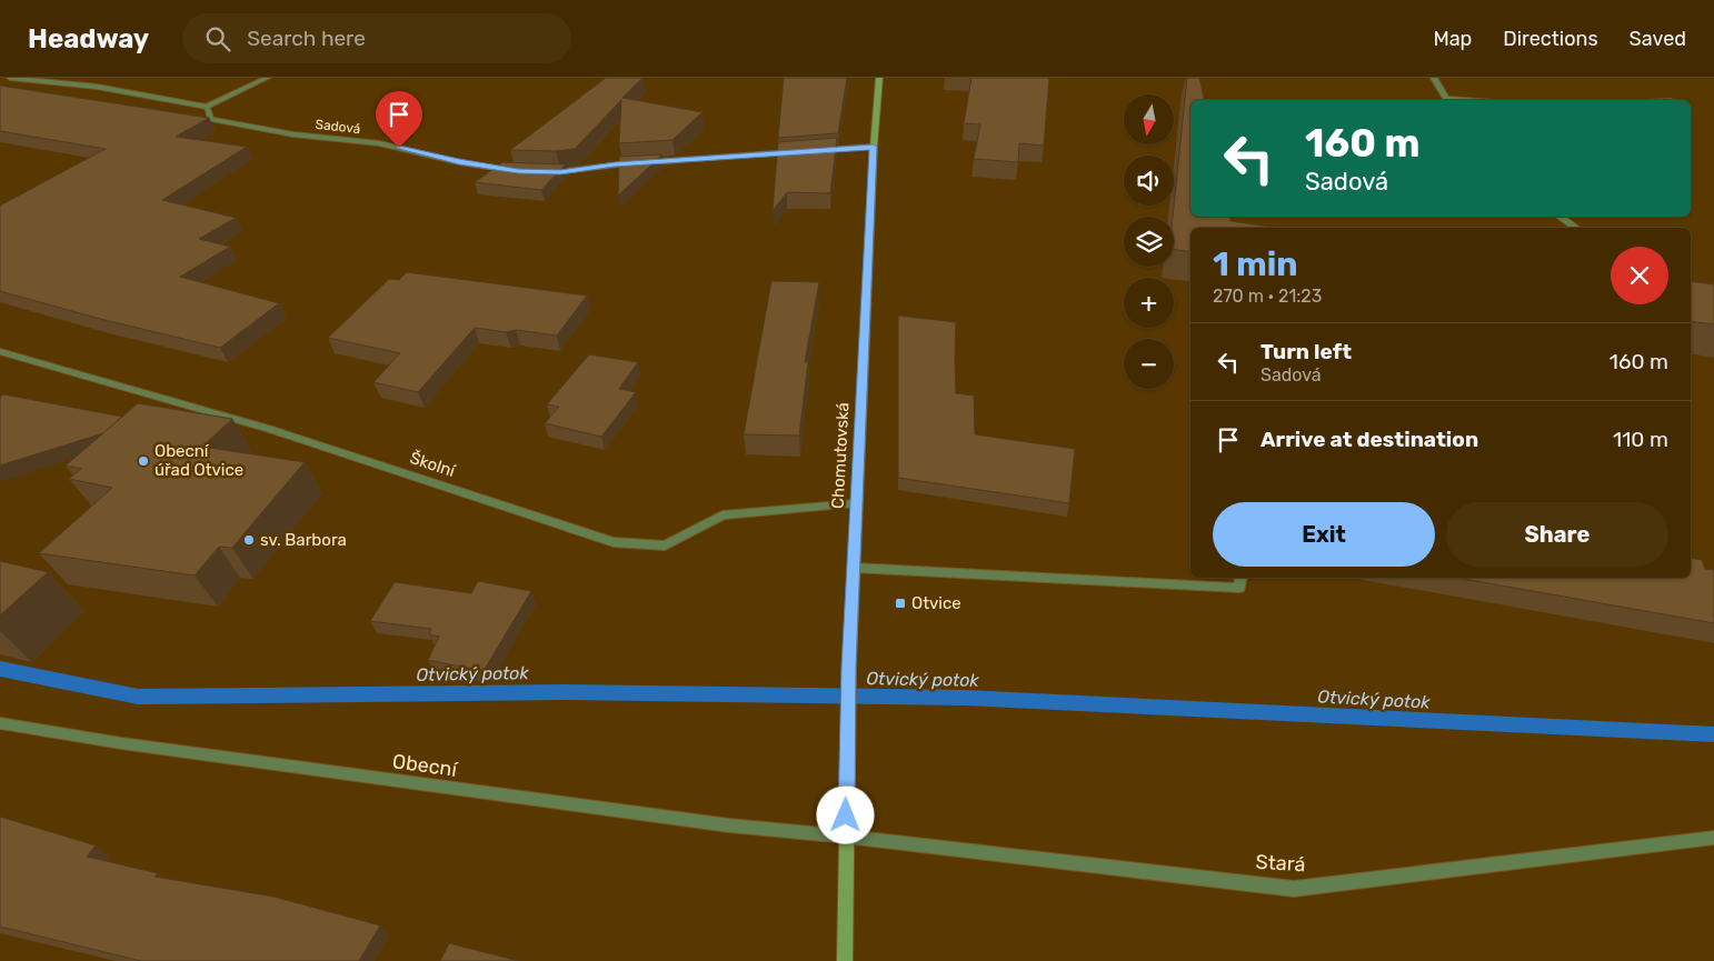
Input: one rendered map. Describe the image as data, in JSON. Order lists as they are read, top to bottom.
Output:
{
  "streets": {
    "main road": ["Chomutovská"],
    "street": [
      "Sadová",
      "Školní",
      "Obecní",
      "Stará"
    ]
  },
  "crossings": [
    ["Chomutovská", "Školní"],
    ["Chomutovská", "Obecní"],
    ["Chomutovská", "Stará"],
    ["Obecní", "Stará"]
  ],
  "water": ["Otvický potok"],
  "places": {
    "other": ["Obecní úřad Otvice", "sv. Barbora"],
    "transit": ["Otvice"]
  },
  "north": "bottom",
  "page": {
    "header": "Headway",
    "search": "Search here",
    "nav": ["Map", "Directions", "Saved"],
    "map_buttons": ["+", "−"],
    "turn": ["160 m", "Sadová"],
    "heading": ["1 min", "270 m · 21:23"],
    "list": [
      {
        "name": "Turn left",
        "note": "Sadová",
        "value": "160 m"
      },
      {
        "name": "Arrive at destination",
        "value": "110 m"
      }
    ],
    "buttons": ["Exit", "Share"]
  }
}
